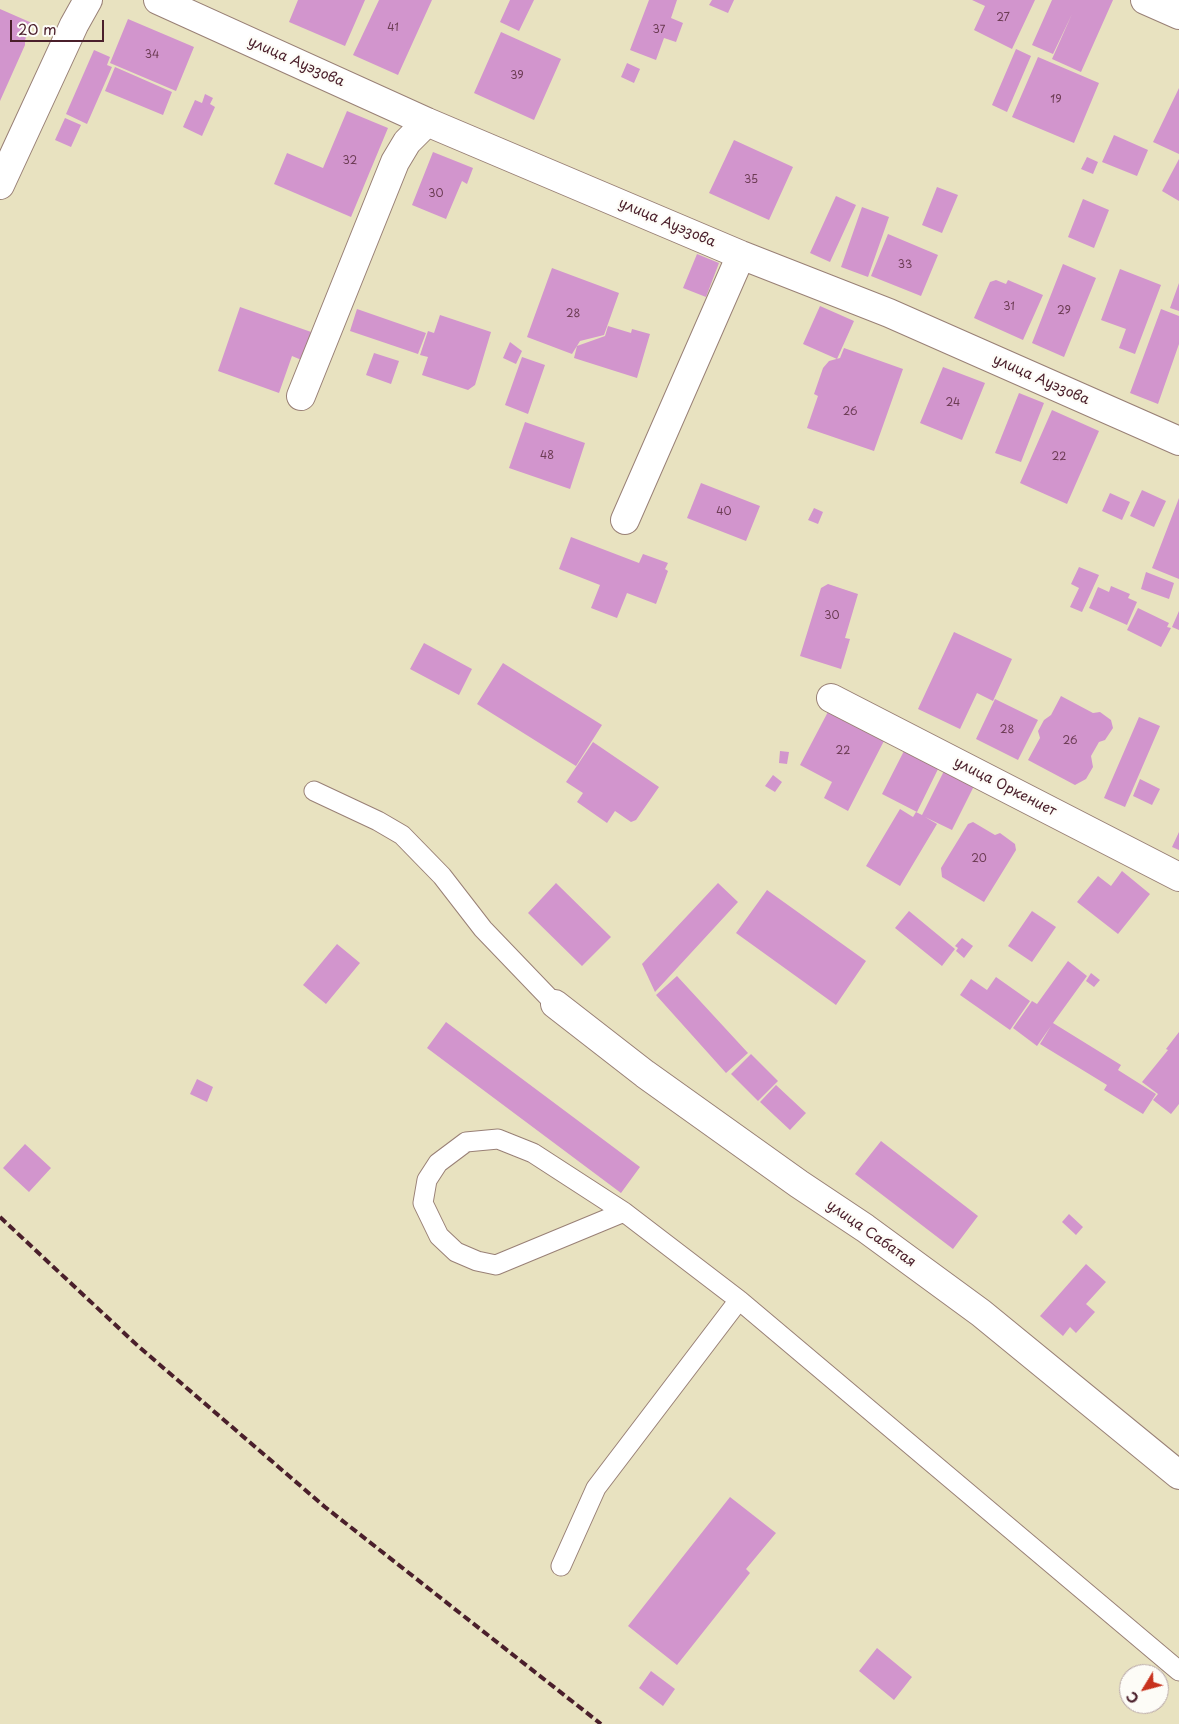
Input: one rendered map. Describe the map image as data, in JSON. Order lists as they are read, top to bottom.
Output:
{
  "streets": {
    "street": ["улица Ауэзова", "улица Оркениет", "улица Сабатая"]
  },
  "house_numbers": [
    "27",
    "41",
    "37",
    "34",
    "39",
    "19",
    "32",
    "35",
    "30",
    "33",
    "31",
    "29",
    "28",
    "24",
    "26",
    "48",
    "22",
    "40",
    "30",
    "28",
    "26",
    "22",
    "20"
  ],
  "scale_bar": "20 m",
  "north": "bottom left"
}
